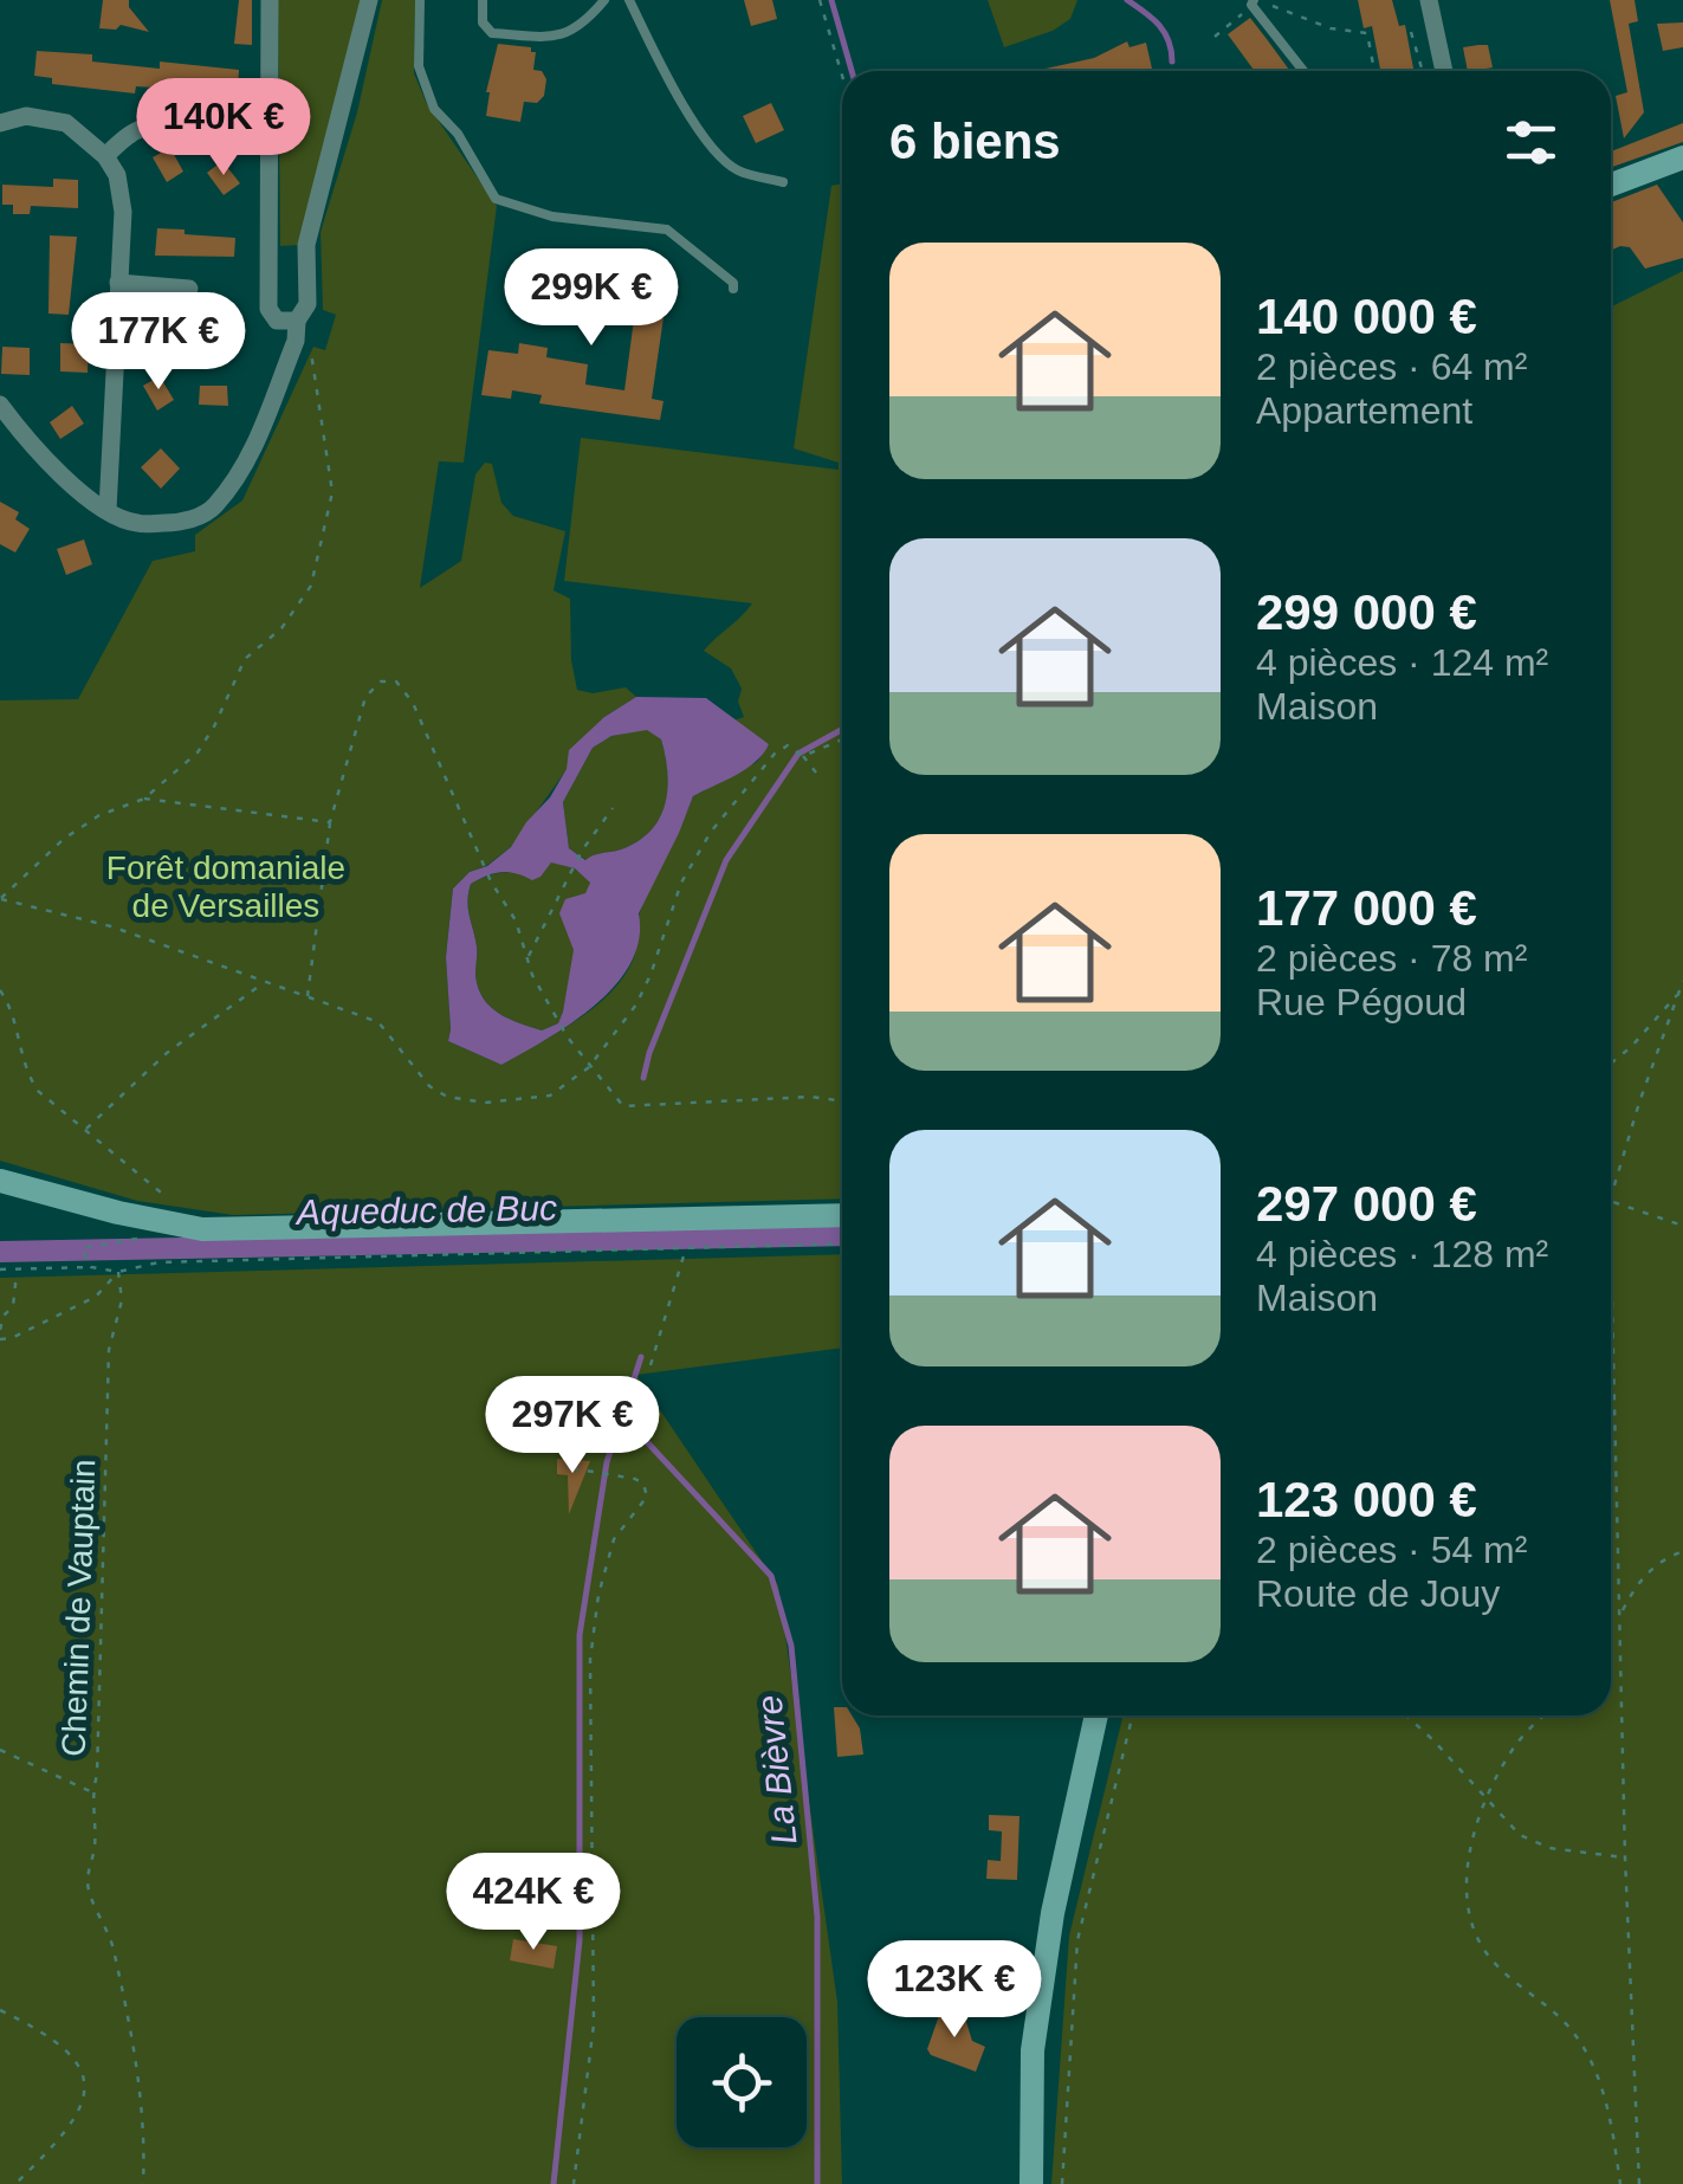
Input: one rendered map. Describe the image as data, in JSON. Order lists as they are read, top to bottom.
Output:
{
  "streets": {
    "path": ["Chemin de Vauptain"]
  },
  "water": ["Aqueduc de Buc", "La Bièvre"],
  "parks": ["Forêt domaniale de Versailles"],
  "page": {
    "heading": "6 biens",
    "price": [
      "140K €",
      "299K €",
      "177K €",
      "297K €",
      "424K €",
      "123K €"
    ],
    "list": [
      {
        "name": "140 000 €",
        "note": "2 pièces · 64 m² · Appartement"
      },
      {
        "name": "299 000 €",
        "note": "4 pièces · 124 m² · Maison"
      },
      {
        "name": "177 000 €",
        "note": "2 pièces · 78 m² · Rue Pégoud"
      },
      {
        "name": "297 000 €",
        "note": "4 pièces · 128 m² · Maison"
      },
      {
        "name": "123 000 €",
        "note": "2 pièces · 54 m² · Route de Jouy"
      }
    ]
  }
}
